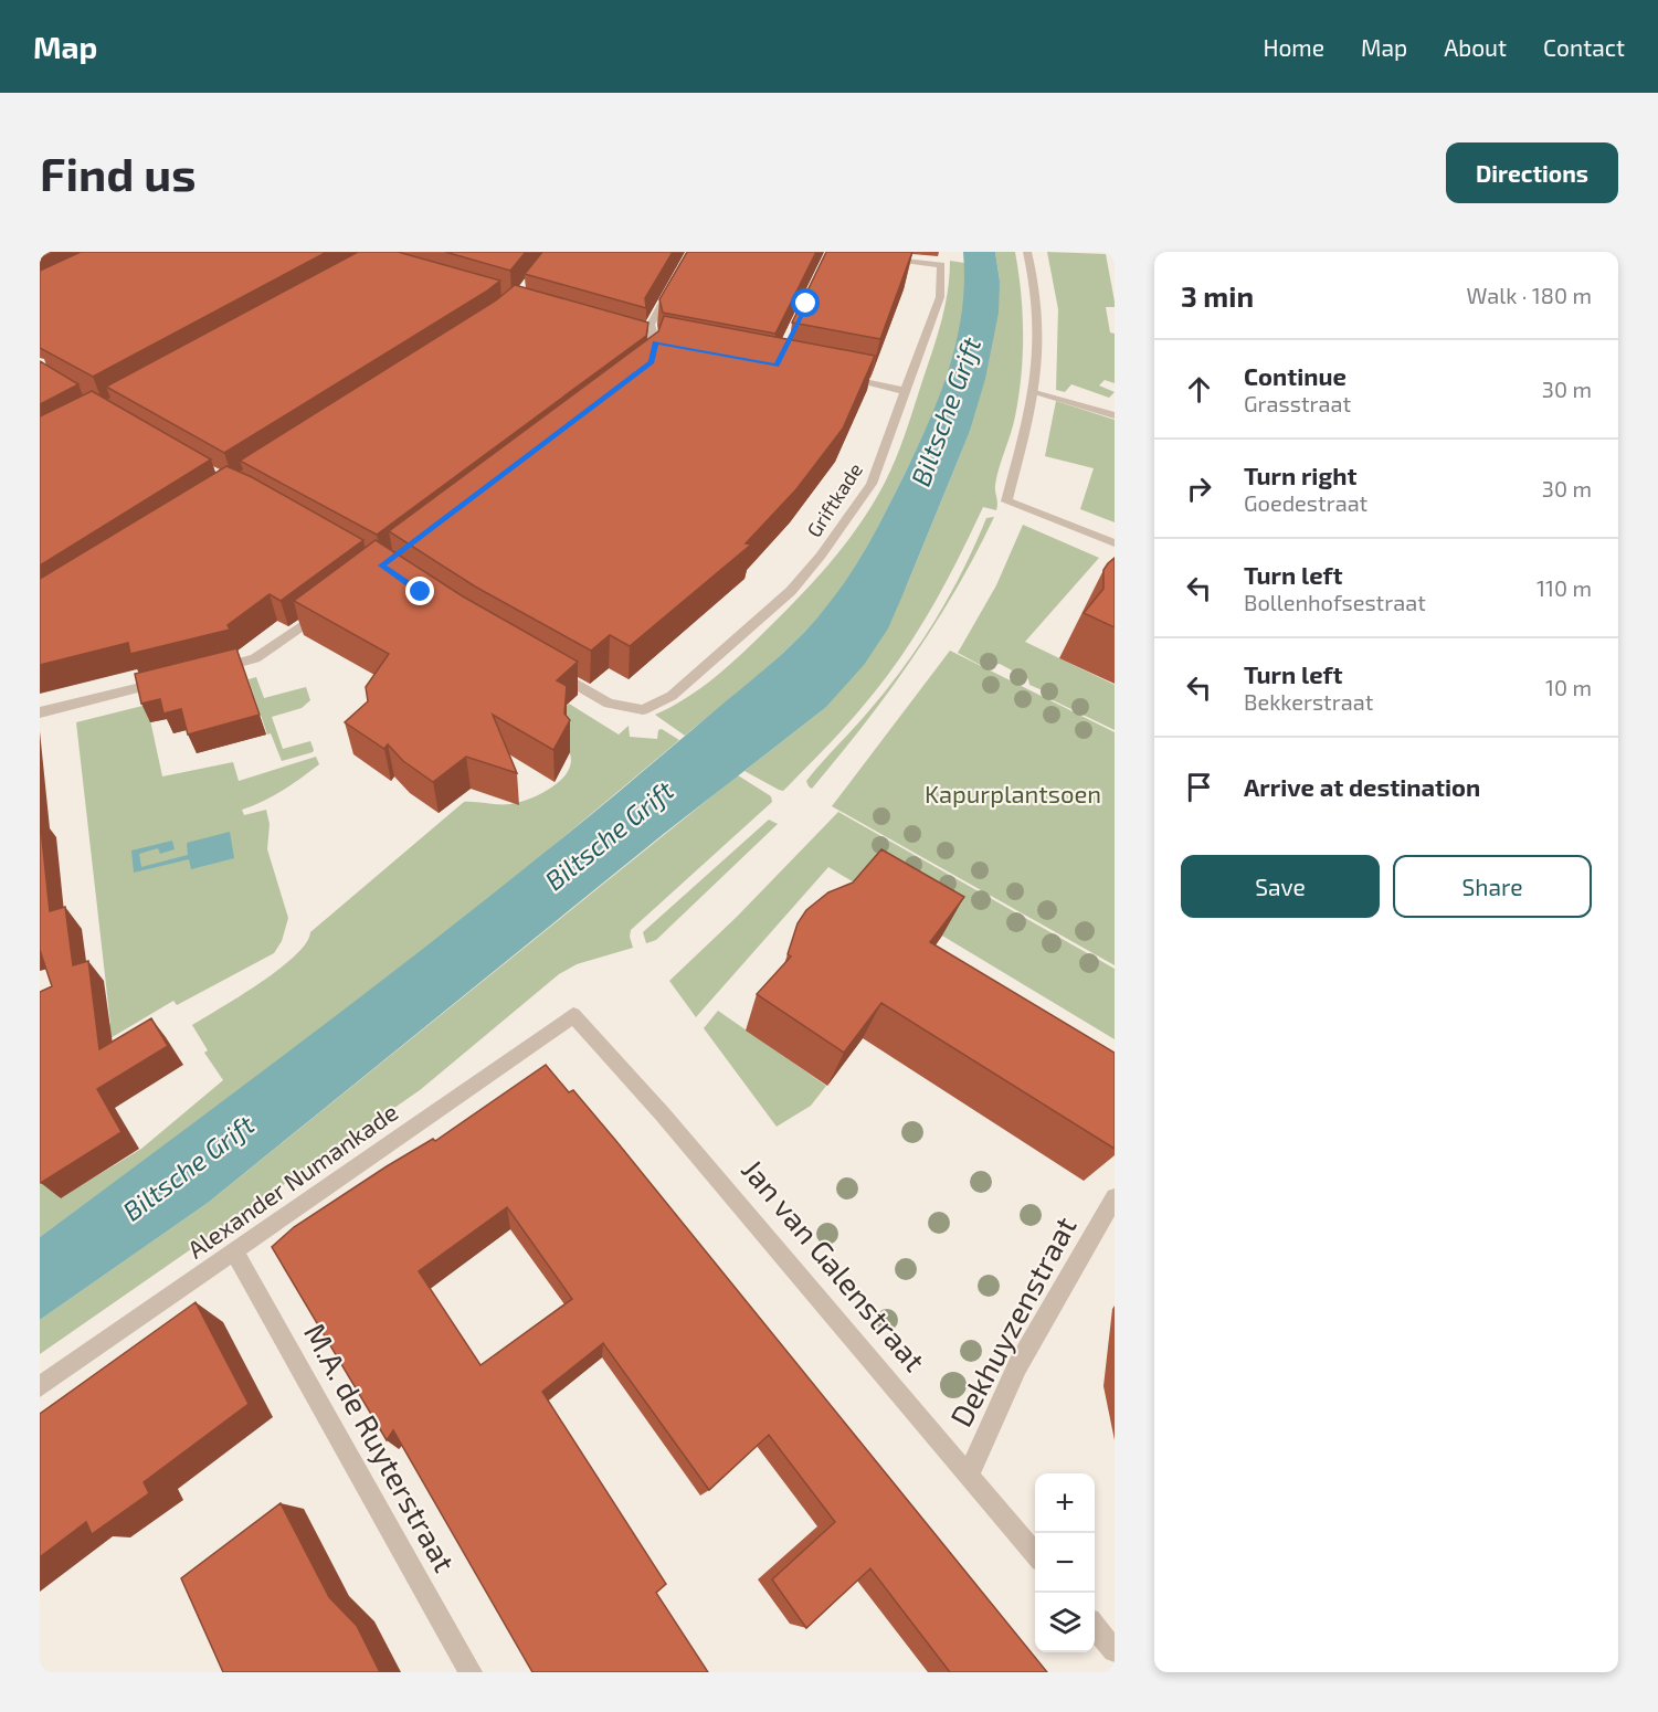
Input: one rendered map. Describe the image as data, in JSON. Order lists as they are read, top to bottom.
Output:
{
  "streets": {
    "street": [
      "Griftkade",
      "Alexander Numankade",
      "Jan van Galenstraat",
      "Dekhuyzenstraat",
      "M.A. de Ruyterstraat"
    ]
  },
  "crossings": [
    ["Alexander Numankade", "Jan van Galenstraat"],
    ["Alexander Numankade", "M.A. de Ruyterstraat"],
    ["Jan van Galenstraat", "Dekhuyzenstraat"]
  ],
  "water": ["Biltsche Grift"],
  "parks": ["Kapurplantsoen"],
  "page": {
    "header": "Map",
    "nav": [
      "Home",
      "Map",
      "About",
      "Contact"
    ],
    "buttons": [
      "Directions",
      ["Save", "Share"]
    ],
    "title": "Find us",
    "heading": ["3 min", "Walk · 180 m"],
    "list": [
      ["Continue", "Grasstraat", "30 m"],
      ["Turn right", "Goedestraat", "30 m"],
      ["Turn left", "Bollenhofsestraat", "110 m"],
      ["Turn left", "Bekkerstraat", "10 m"],
      "Arrive at destination"
    ],
    "map_buttons": ["+", "−"]
  }
}
